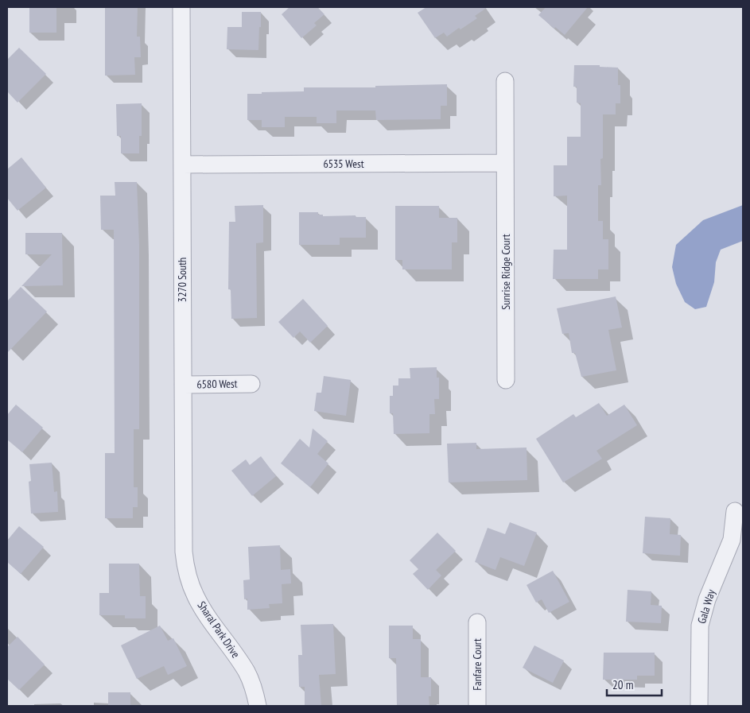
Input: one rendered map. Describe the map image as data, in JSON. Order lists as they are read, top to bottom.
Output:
{
  "streets": {
    "street": [
      "6535 West",
      "Sunrise Ridge Court",
      "3270 South",
      "6580 West",
      "Gala Way",
      "Sharal Park Drive",
      "Fanfare Court"
    ]
  },
  "crossings": [
    ["6535 West", "Sunrise Ridge Court"],
    ["6535 West", "3270 South"],
    ["3270 South", "6580 West"],
    ["3270 South", "Sharal Park Drive"]
  ],
  "scale_bar": "20 m"
}
